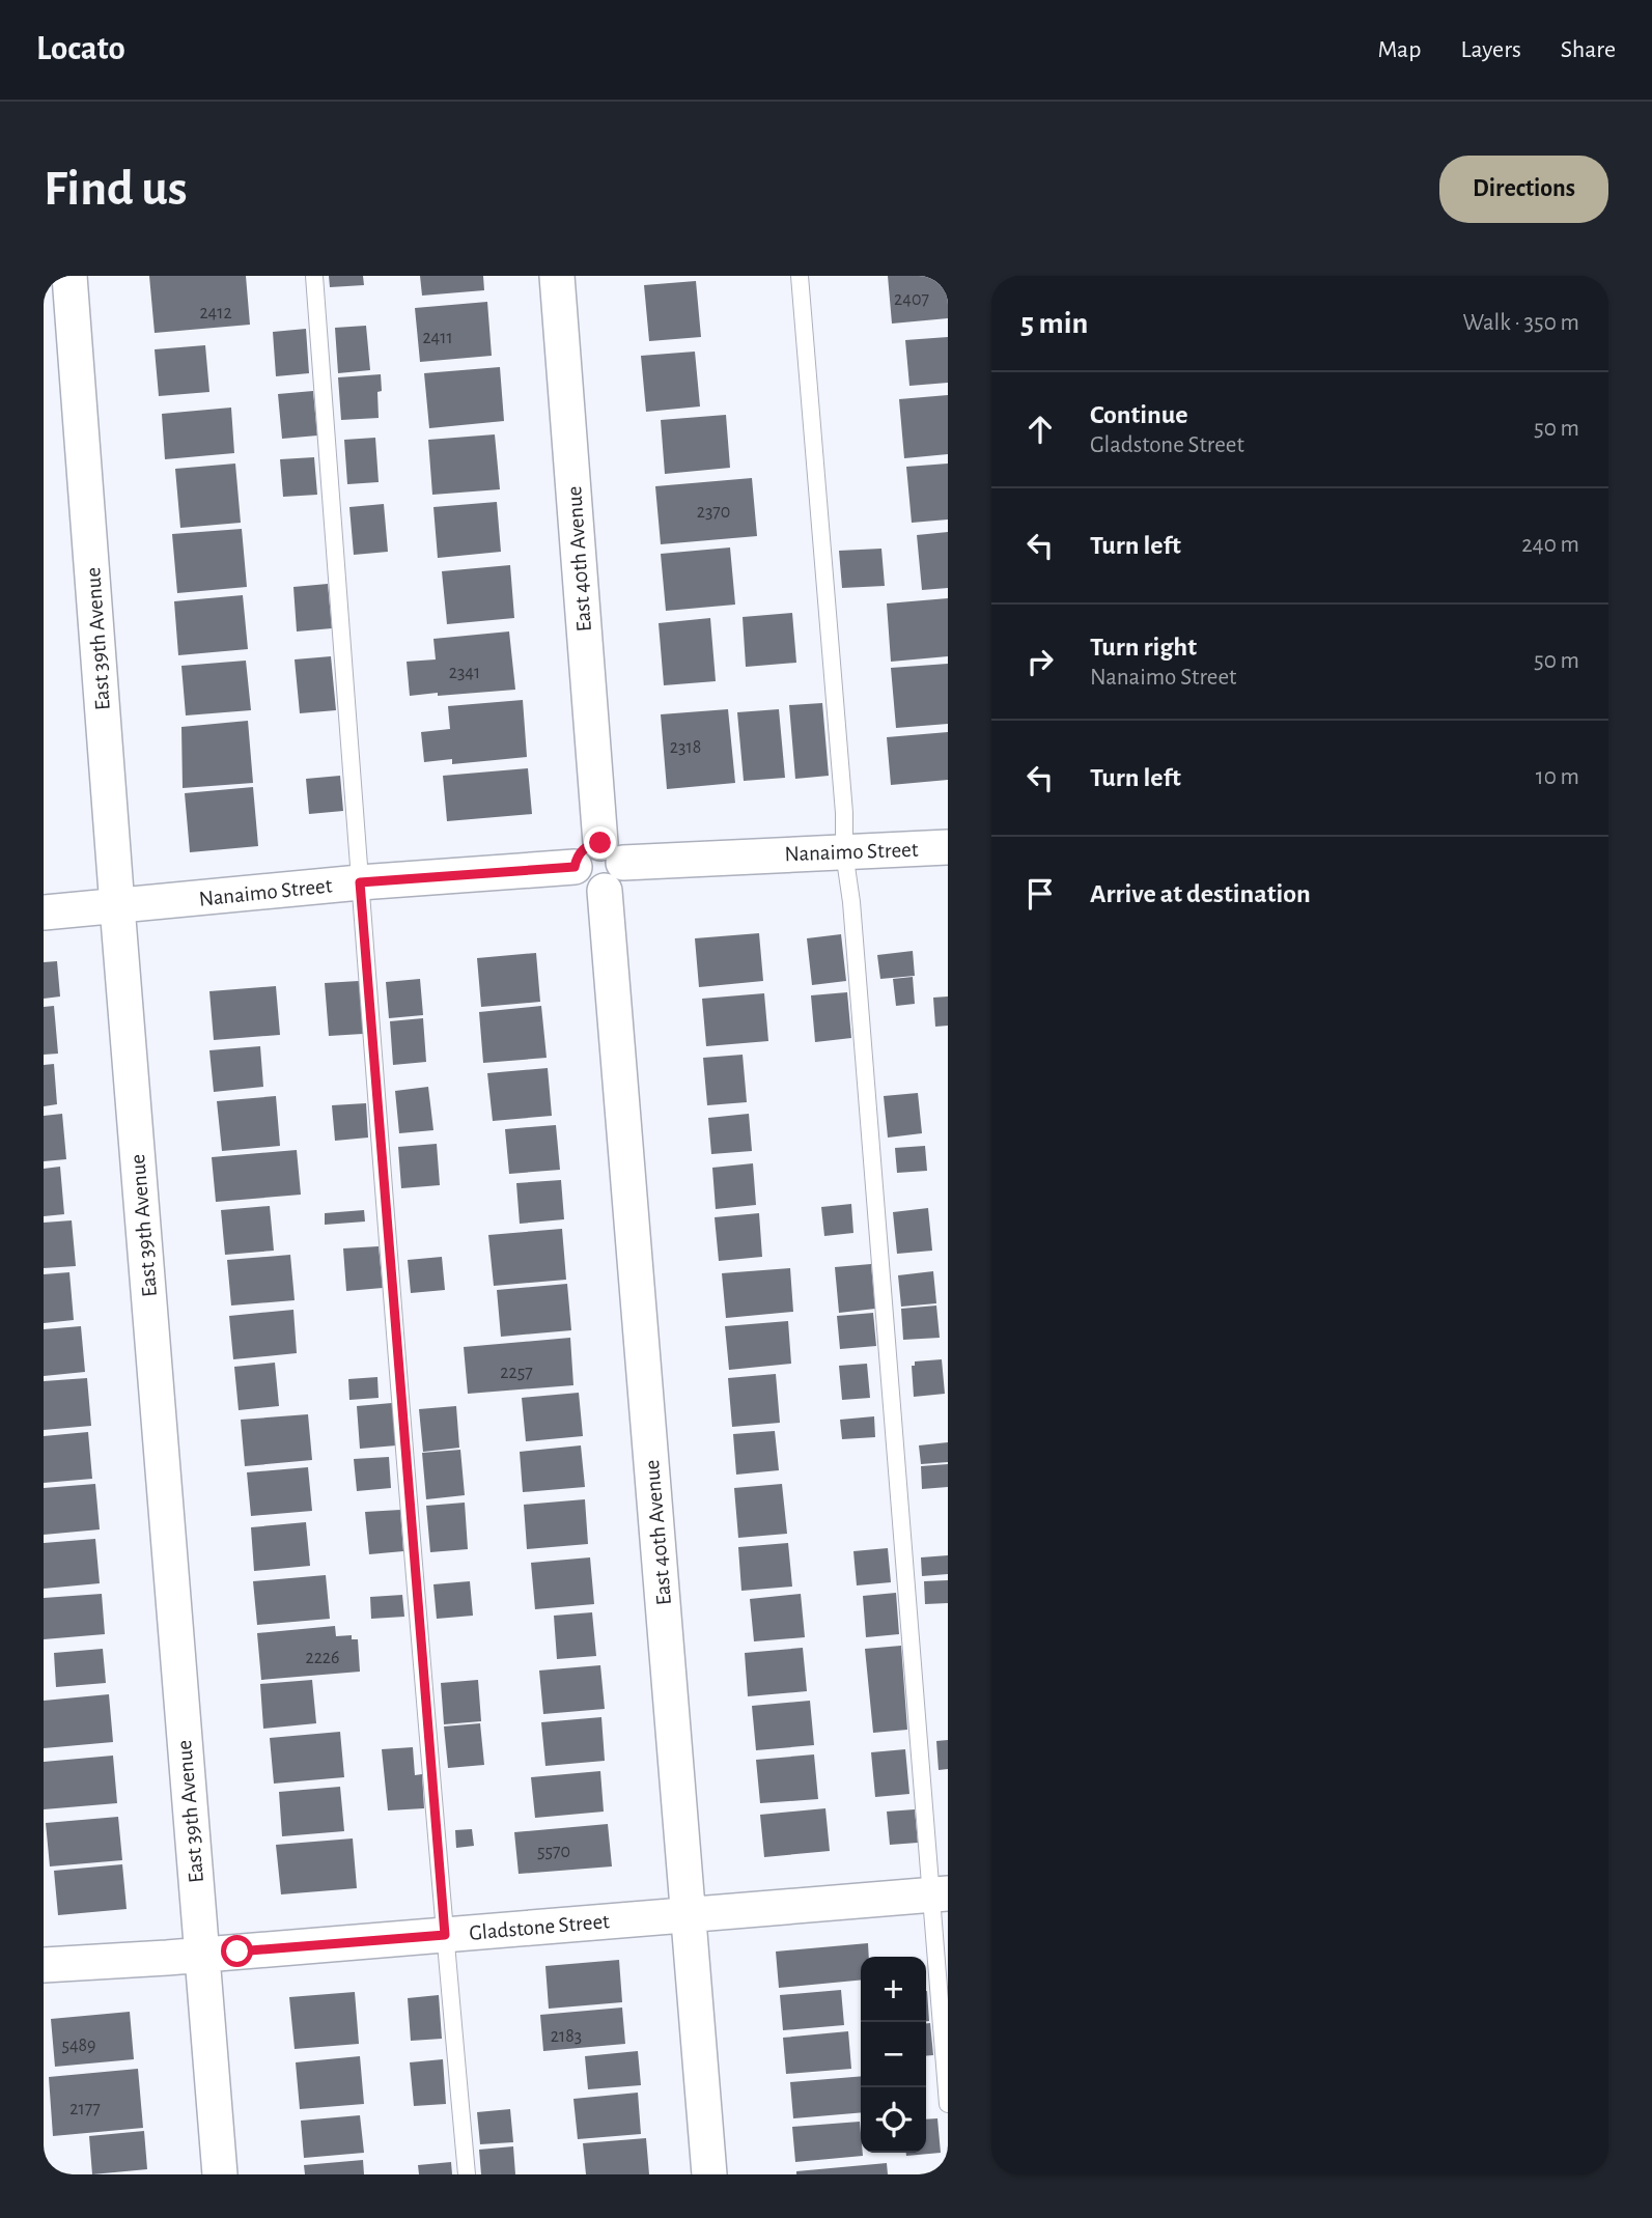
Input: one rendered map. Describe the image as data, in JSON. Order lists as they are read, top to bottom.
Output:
{
  "streets": {
    "street": [
      "East 40th Avenue",
      "East 39th Avenue",
      "Nanaimo Street",
      "Gladstone Street"
    ]
  },
  "crossings": [
    ["East 40th Avenue", "Nanaimo Street"],
    ["East 40th Avenue", "Gladstone Street"],
    ["East 39th Avenue", "Nanaimo Street"],
    ["East 39th Avenue", "Gladstone Street"]
  ],
  "house_numbers": [
    "2407",
    "2412",
    "2411",
    "2370",
    "2341",
    "2318",
    "2257",
    "2226",
    "5570",
    "2183",
    "5489",
    "2177"
  ],
  "page": {
    "header": "Locato",
    "nav": ["Map", "Layers", "Share"],
    "buttons": "Directions",
    "title": "Find us",
    "heading": ["5 min", "Walk · 350 m"],
    "list": [
      ["Continue", "Gladstone Street", "50 m"],
      ["Turn left", "240 m"],
      ["Turn right", "Nanaimo Street", "50 m"],
      ["Turn left", "10 m"],
      "Arrive at destination"
    ],
    "map_buttons": ["+", "−"]
  }
}
